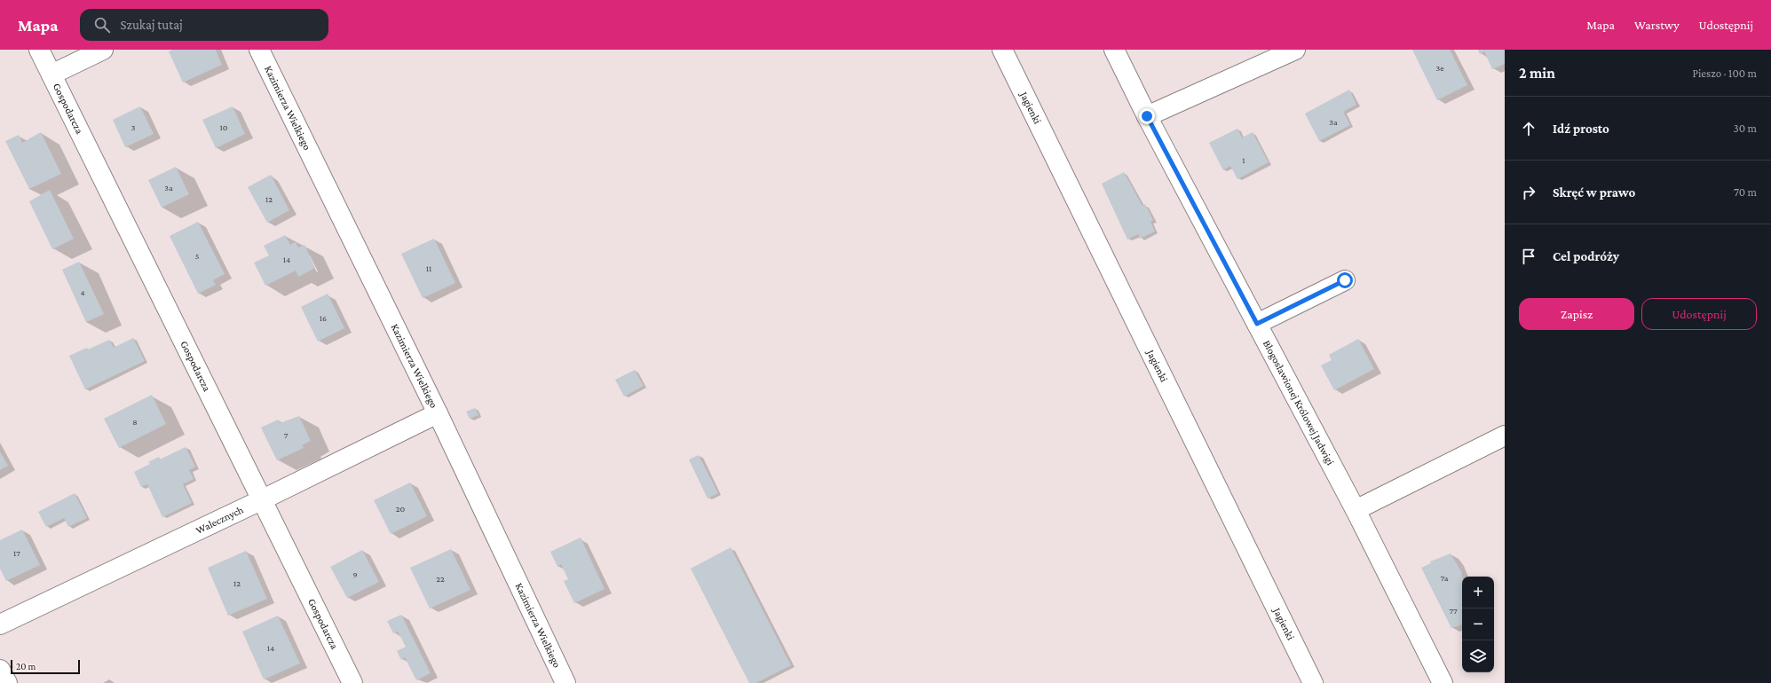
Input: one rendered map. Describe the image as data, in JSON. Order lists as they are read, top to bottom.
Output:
{
  "streets": {
    "street": [
      "Kazimierza Wielkiego",
      "Jagienki",
      "Gospodarcza",
      "Błogosławionej Królowej Jadwigi",
      "Walecznych"
    ]
  },
  "crossings": [
    ["Kazimierza Wielkiego", "Walecznych"],
    ["Gospodarcza", "Walecznych"]
  ],
  "house_numbers": [
    "3e",
    "3a",
    "3",
    "10",
    "1",
    "3a",
    "12",
    "5",
    "14",
    "11",
    "4",
    "16",
    "8",
    "7",
    "20",
    "17",
    "9",
    "7a",
    "22",
    "12",
    "77",
    "14"
  ],
  "scale_bar": "20 m",
  "page": {
    "header": "Mapa",
    "search": "Szukaj tutaj",
    "nav": ["Mapa", "Warstwy", "Udostępnij"],
    "heading": ["2 min", "Pieszo · 100 m"],
    "list": [
      ["Idź prosto", "30 m"],
      ["Skręć w prawo", "70 m"],
      "Cel podróży"
    ],
    "buttons": ["Zapisz", "Udostępnij"],
    "map_buttons": ["+", "−"],
    "scale": "20 m"
  }
}
